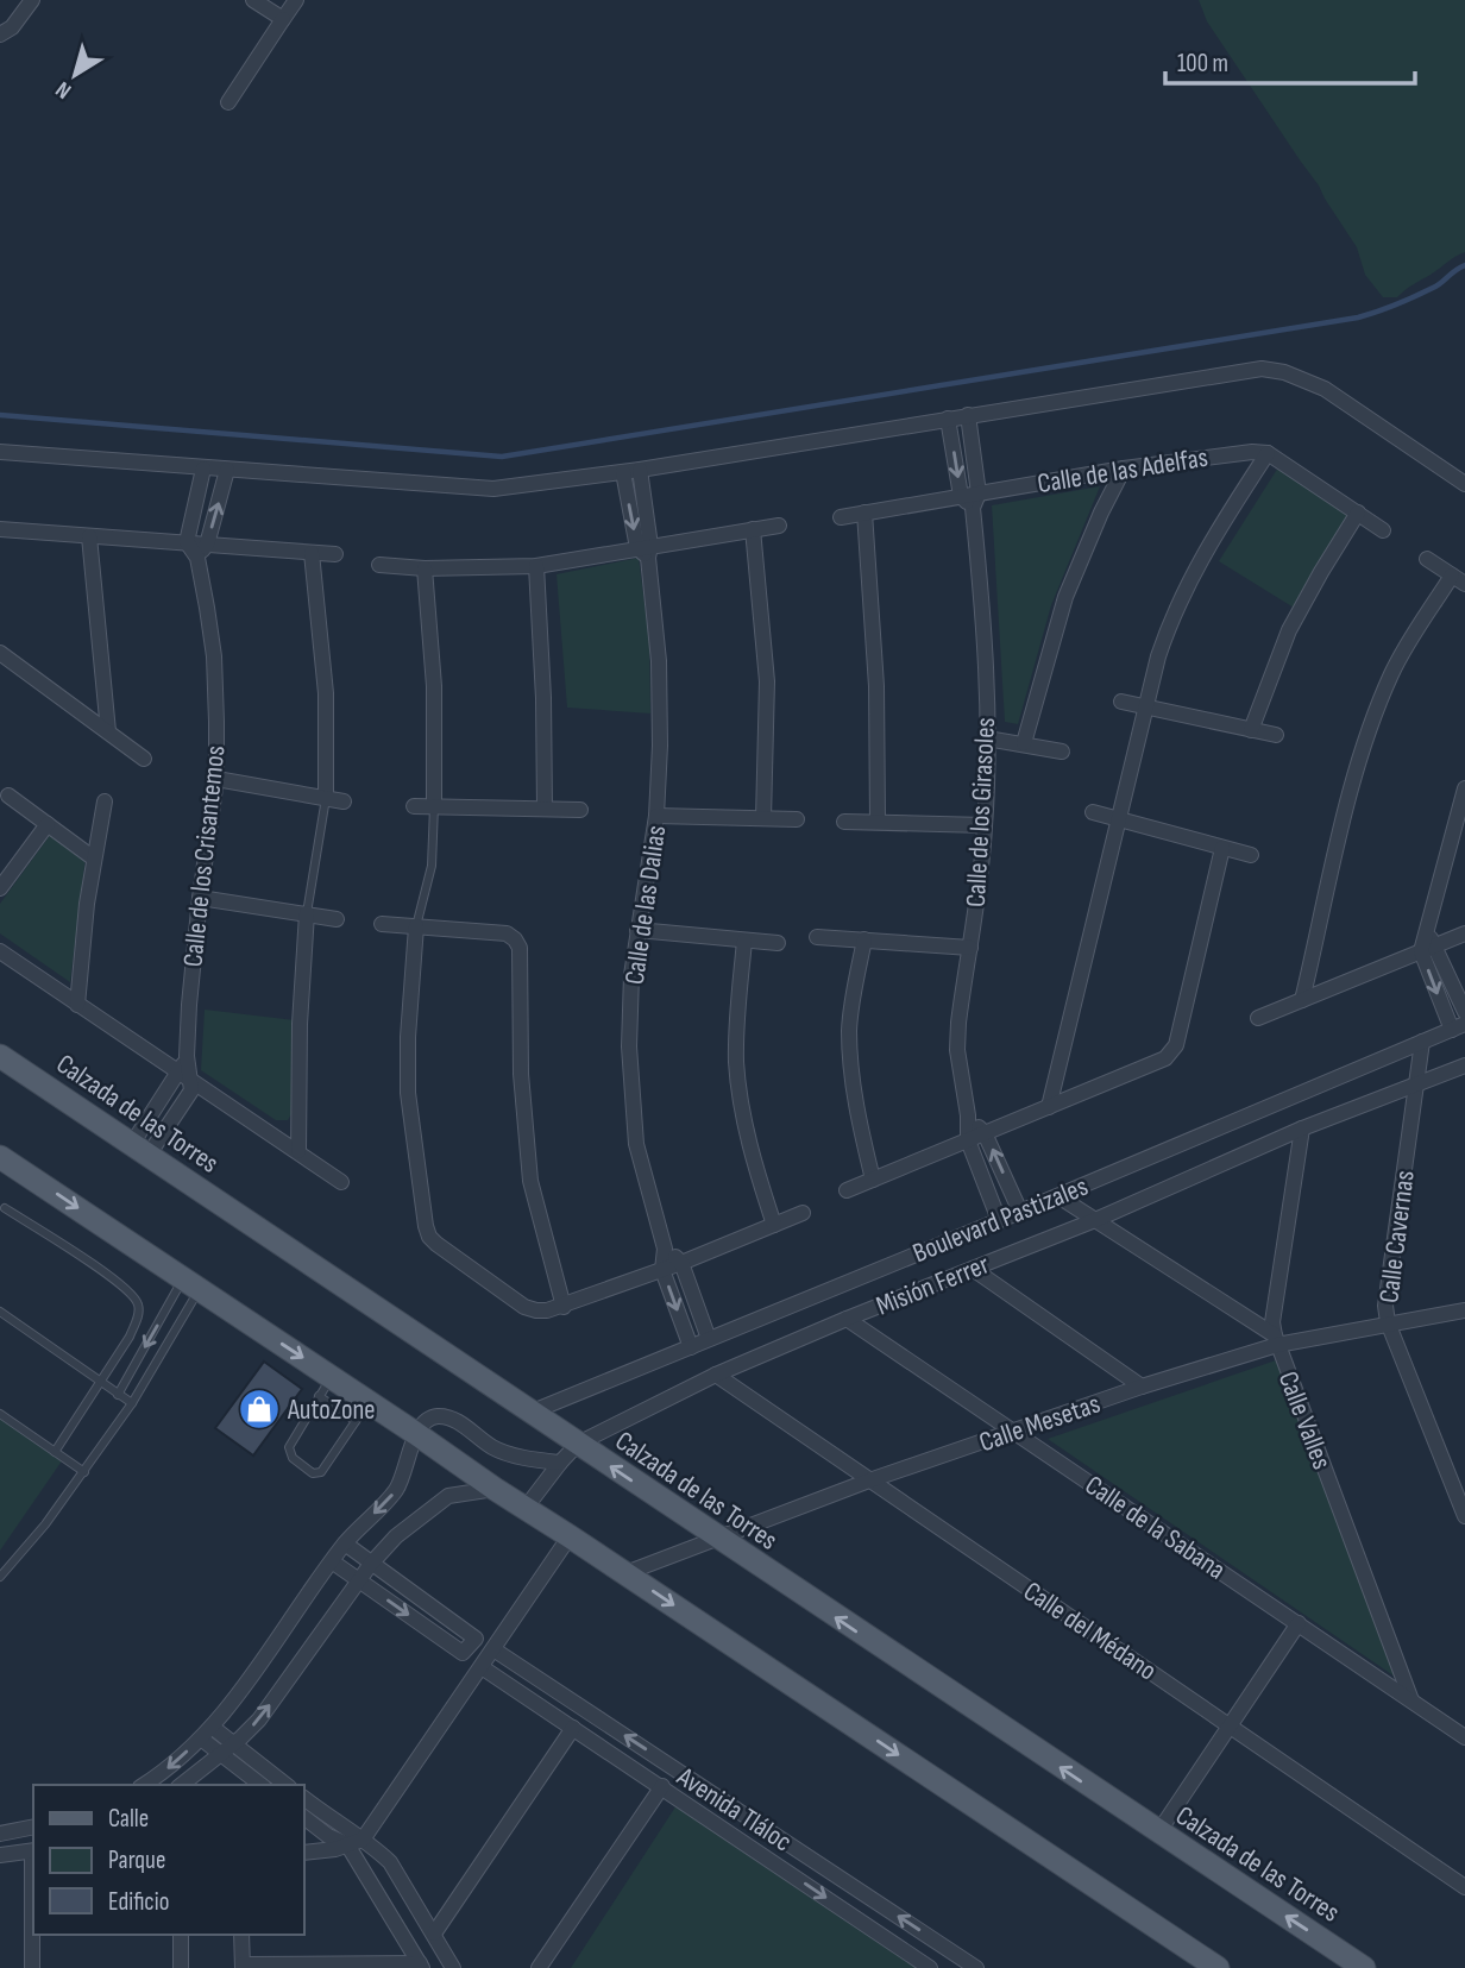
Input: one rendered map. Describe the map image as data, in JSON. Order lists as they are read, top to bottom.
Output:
{
  "streets": {
    "main road": ["Calzada de las Torres"],
    "street": [
      "Calle de las Adelfas",
      "Calle de los Girasoles",
      "Calle de los Crisantemos",
      "Calle de las Dalias",
      "Boulevard Pastizales",
      "Calle Cavernas",
      "Misión Ferrer",
      "Calle Valles",
      "Calle Mesetas",
      "Calle de la Sabana",
      "Calle del Médano",
      "Avenida Tláloc"
    ]
  },
  "crossings": [
    ["Calle de las Adelfas", "Calle de los Girasoles"],
    ["Calle de los Girasoles", "Boulevard Pastizales"],
    ["Calle de los Crisantemos", "Calzada de las Torres"],
    ["Calle de las Dalias", "Boulevard Pastizales"],
    ["Calzada de las Torres", "Boulevard Pastizales"],
    ["Calzada de las Torres", "Misión Ferrer"],
    ["Calzada de las Torres", "Calle Mesetas"],
    ["Boulevard Pastizales", "Calle Cavernas"],
    ["Calle Cavernas", "Misión Ferrer"],
    ["Calle Cavernas", "Calle Mesetas"],
    ["Misión Ferrer", "Calle Valles"],
    ["Misión Ferrer", "Calle de la Sabana"],
    ["Misión Ferrer", "Calle del Médano"],
    ["Calle Valles", "Calle Mesetas"],
    ["Calle Valles", "Calle de la Sabana"],
    ["Calle Mesetas", "Calle de la Sabana"],
    ["Calle Mesetas", "Calle del Médano"]
  ],
  "places": {
    "shop": ["AutoZone"]
  },
  "legend": ["Calle", "Parque", "Edificio"],
  "scale_bar": "100 m",
  "north": "bottom left"
}
